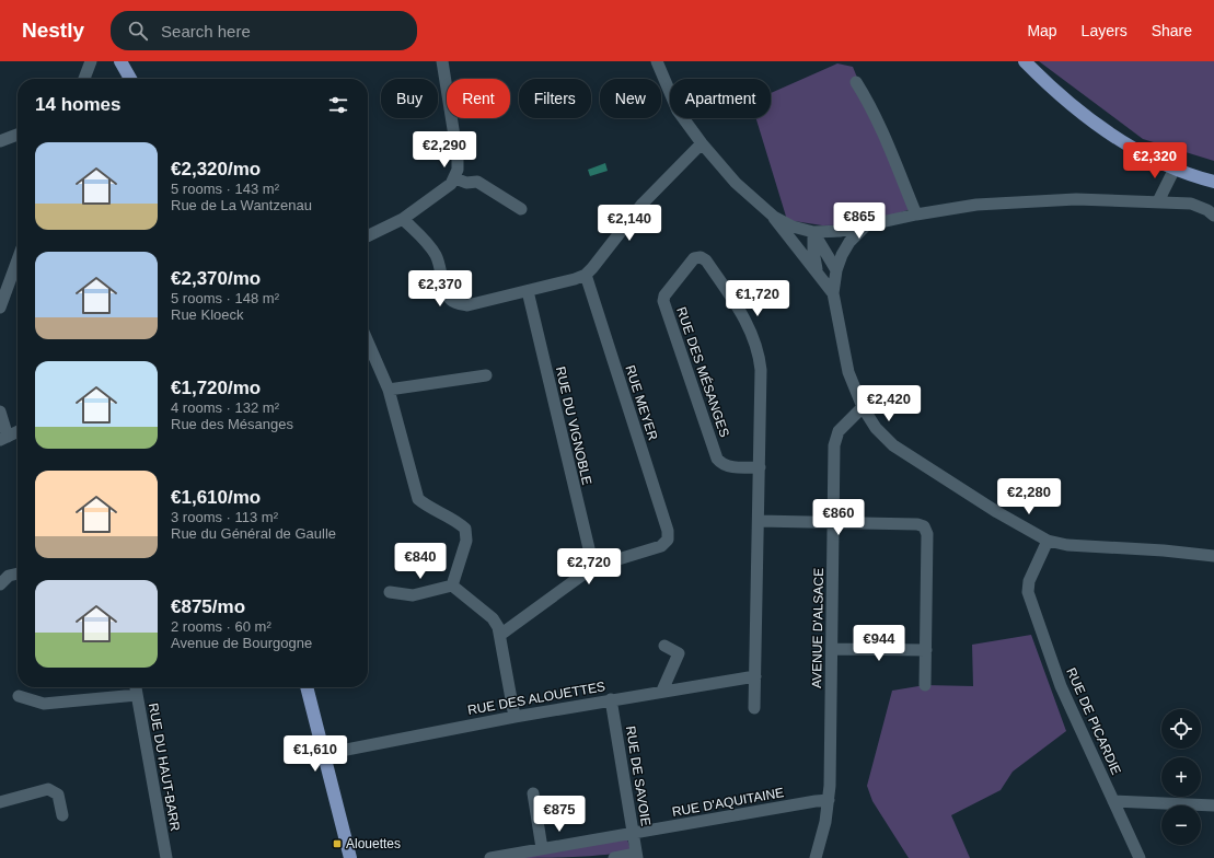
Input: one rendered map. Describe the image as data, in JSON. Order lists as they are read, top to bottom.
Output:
{
  "streets": {
    "street": [
      "RUE DES MÉSANGES",
      "RUE MEYER",
      "RUE DU VIGNOBLE",
      "AVENUE D'ALSACE",
      "RUE DES ALOUETTES",
      "RUE DE PICARDIE",
      "RUE DU HAUT-BARR",
      "RUE DE SAVOIE",
      "RUE D'AQUITAINE"
    ]
  },
  "crossings": [
    ["RUE DES MÉSANGES", "RUE DES ALOUETTES"],
    ["RUE MEYER", "RUE DU VIGNOBLE"],
    ["AVENUE D'ALSACE", "RUE D'AQUITAINE"],
    ["RUE DES ALOUETTES", "RUE DE SAVOIE"],
    ["RUE DE SAVOIE", "RUE D'AQUITAINE"]
  ],
  "places": {
    "transit": ["Alouettes"]
  },
  "page": {
    "header": "Nestly",
    "search": "Search here",
    "nav": ["Map", "Layers", "Share"],
    "chip": [
      "Buy",
      "Rent",
      "Filters",
      "New",
      "Apartment"
    ],
    "heading": "14 homes",
    "price": [
      "€2,290",
      "€2,320",
      "€865",
      "€2,140",
      "€2,370",
      "€1,720",
      "€2,420",
      "€2,280",
      "€860",
      "€840",
      "€2,720",
      "€944",
      "€1,610",
      "€875"
    ],
    "list": [
      {
        "name": "€2,320/mo",
        "note": "5 rooms · 143 m² · Rue de La Wantzenau"
      },
      {
        "name": "€2,370/mo",
        "note": "5 rooms · 148 m² · Rue Kloeck"
      },
      {
        "name": "€1,720/mo",
        "note": "4 rooms · 132 m² · Rue des Mésanges"
      },
      {
        "name": "€1,610/mo",
        "note": "3 rooms · 113 m² · Rue du Général de Gaulle"
      },
      {
        "name": "€875/mo",
        "note": "2 rooms · 60 m² · Avenue de Bourgogne"
      }
    ],
    "map_buttons": ["+", "−"]
  }
}
